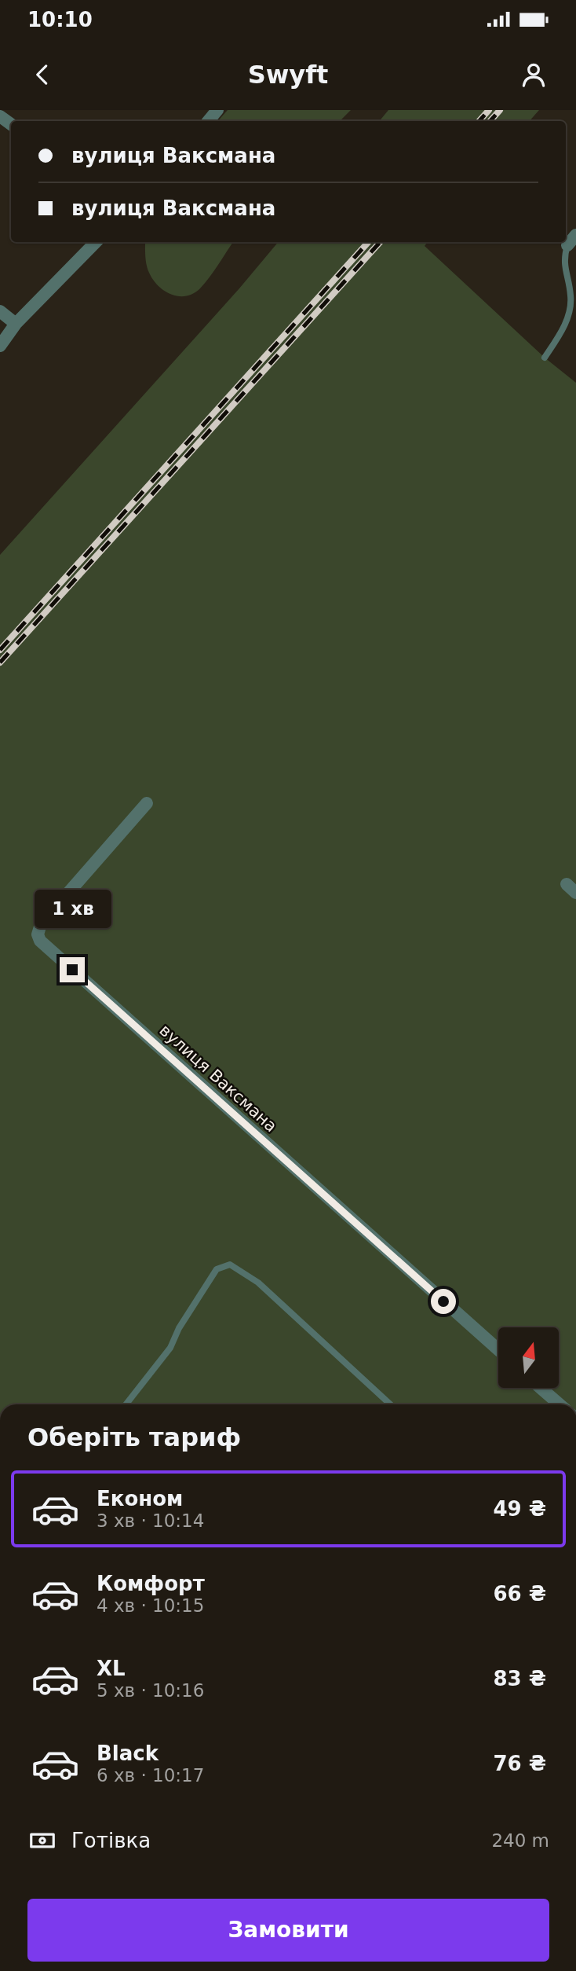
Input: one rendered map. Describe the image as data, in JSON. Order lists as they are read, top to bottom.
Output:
{
  "streets": {
    "street": ["вулиця Ваксмана"]
  },
  "north": "top",
  "page": {
    "status": "10:10",
    "header": "Swyft",
    "banner": ["вулиця Ваксмана", "вулиця Ваксмана"],
    "bubble": "1 хв",
    "heading": "Оберіть тариф",
    "list": [
      {
        "name": "Економ",
        "note": "3 хв · 10:14",
        "value": "49 ₴"
      },
      {
        "name": "Комфорт",
        "note": "4 хв · 10:15",
        "value": "66 ₴"
      },
      {
        "name": "XL",
        "note": "5 хв · 10:16",
        "value": "83 ₴"
      },
      {
        "name": "Black",
        "note": "6 хв · 10:17",
        "value": "76 ₴"
      }
    ],
    "pay": ["Готівка", "240 m"],
    "buttons": "Замовити"
  }
}
